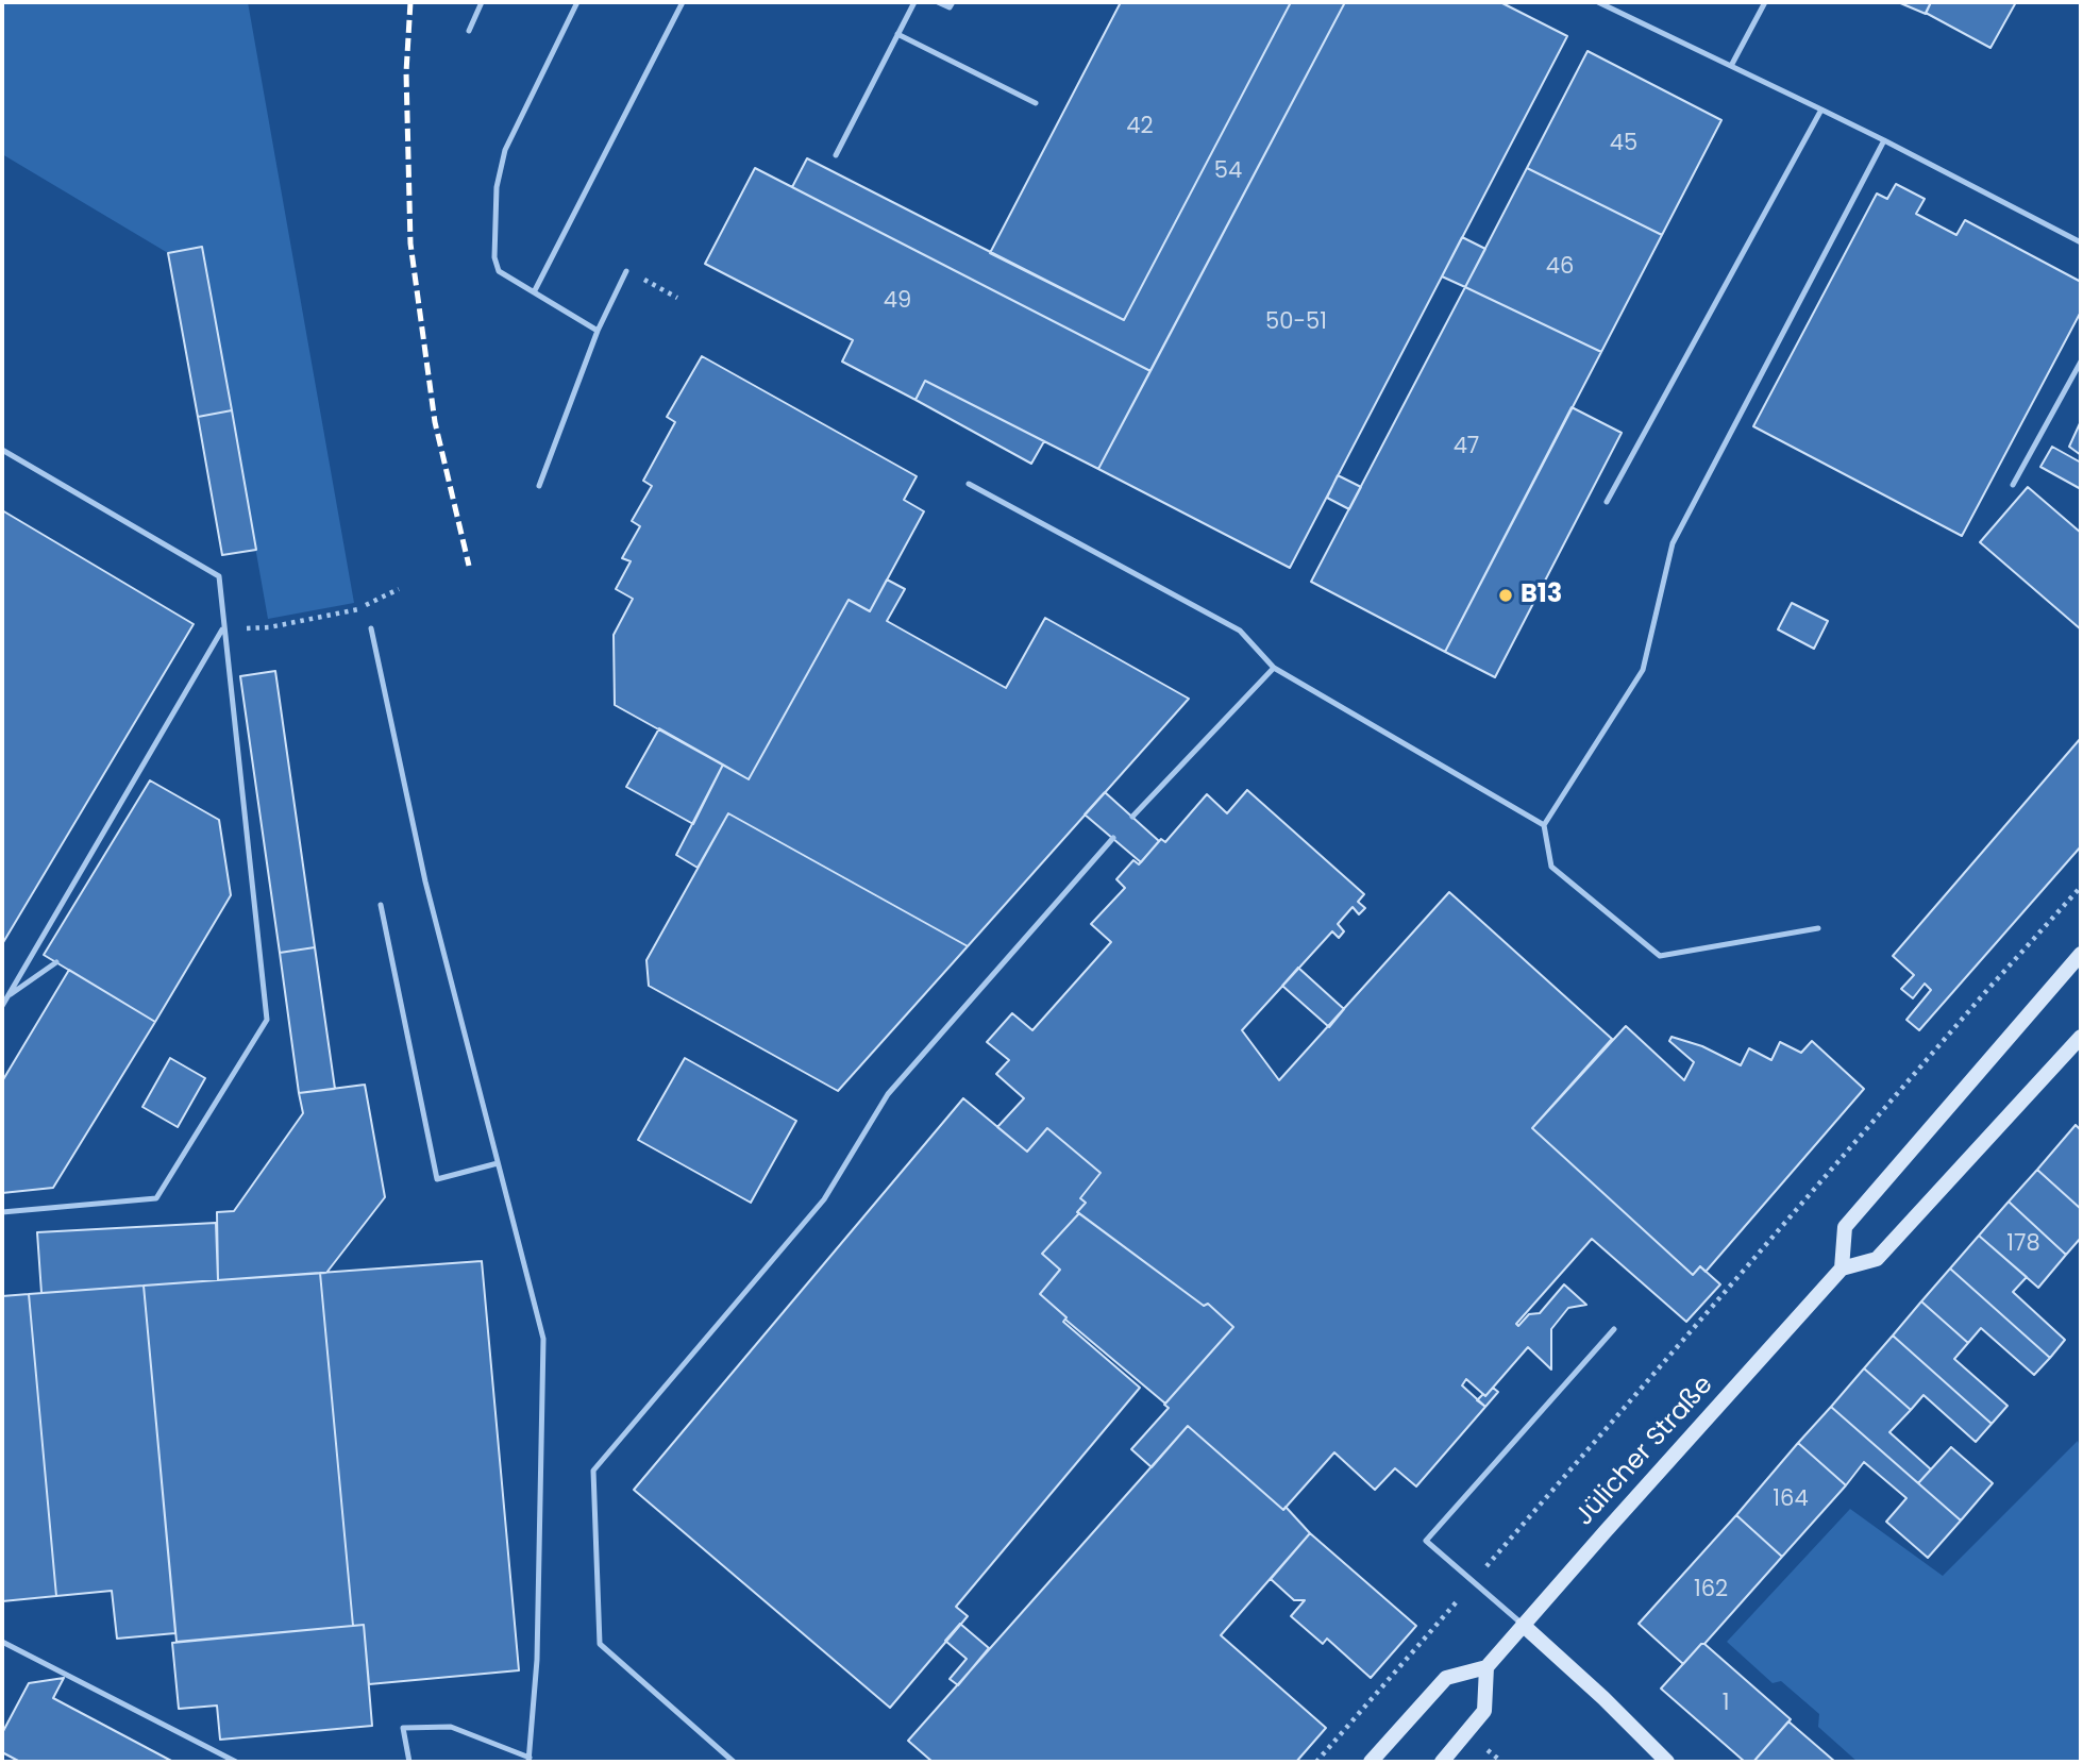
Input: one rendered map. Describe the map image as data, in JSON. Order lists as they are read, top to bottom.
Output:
{
  "streets": {
    "main road": ["Jülicher Straße"]
  },
  "places": ["B13"],
  "house_numbers": [
    "42",
    "45",
    "54",
    "46",
    "49",
    "50-51",
    "47",
    "178",
    "164",
    "162",
    "1"
  ]
}
